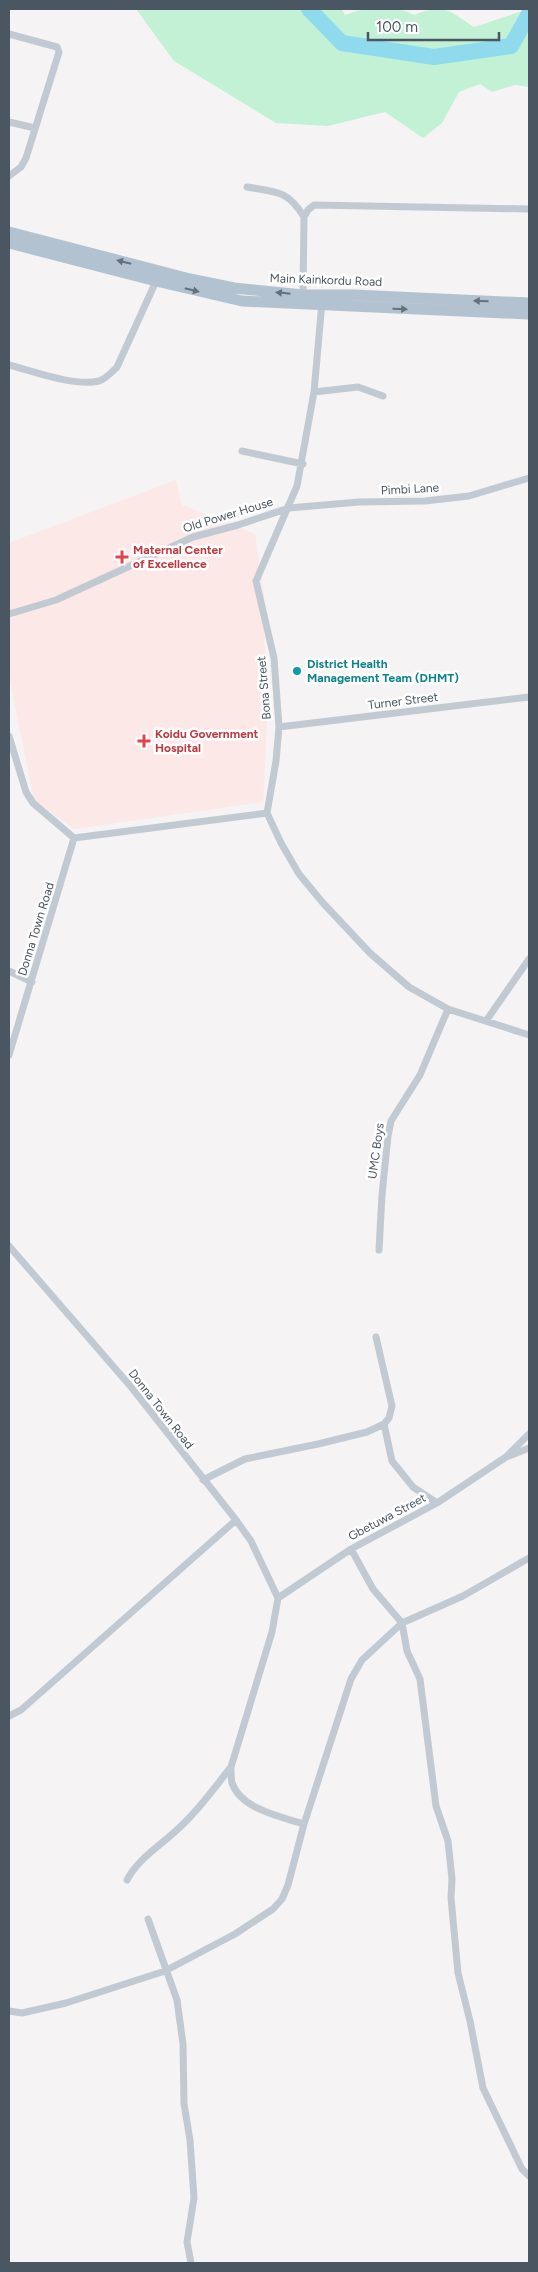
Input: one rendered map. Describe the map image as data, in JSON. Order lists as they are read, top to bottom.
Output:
{
  "streets": {
    "main road": ["Main Kainkordu Road"],
    "street": [
      "Pimbi Lane",
      "Old Power House",
      "Bona Street",
      "Turner Street",
      "Donna Town Road",
      "UMC Boys",
      "Gbetuwa Street"
    ]
  },
  "crossings": [
    ["Main Kainkordu Road", "Bona Street"],
    ["Pimbi Lane", "Old Power House"],
    ["Pimbi Lane", "Bona Street"],
    ["Old Power House", "Bona Street"],
    ["Bona Street", "Turner Street"],
    ["Donna Town Road", "Gbetuwa Street"]
  ],
  "places": {
    "health": ["Maternal Center of Excellence", "Koidu Government Hospital"],
    "other": ["District Health Management Team (DHMT)"]
  },
  "scale_bar": "100 m"
}
